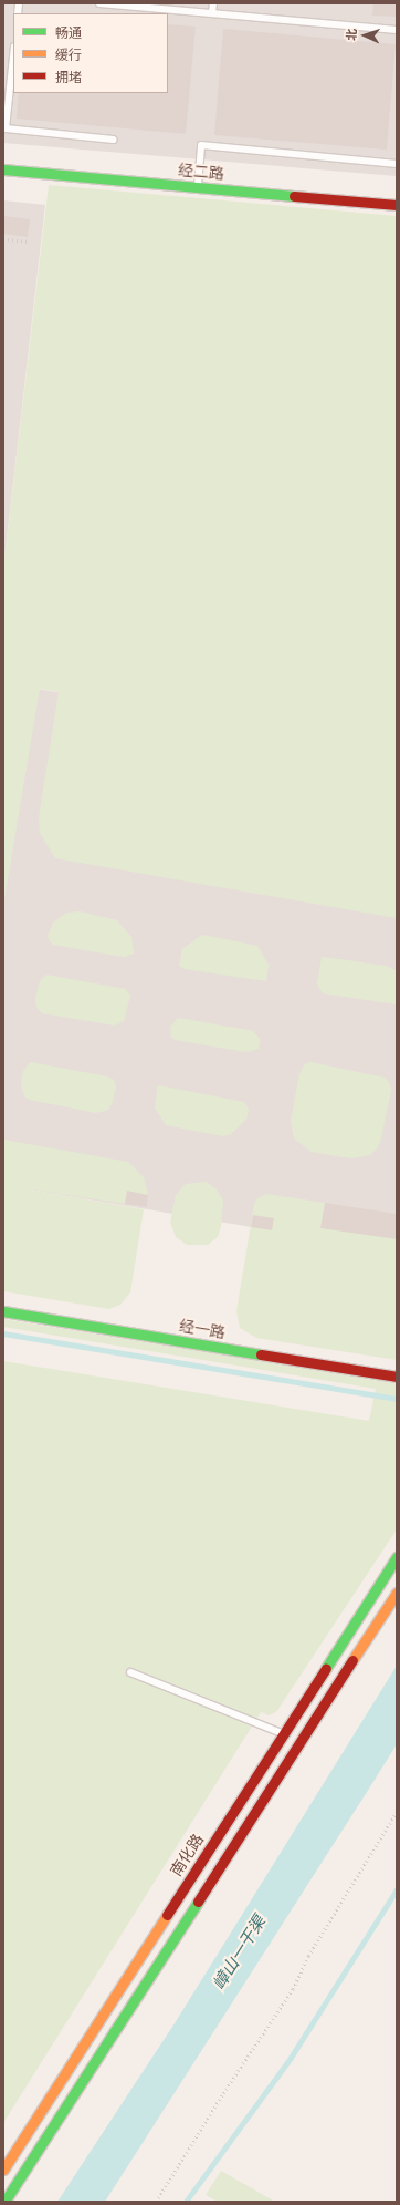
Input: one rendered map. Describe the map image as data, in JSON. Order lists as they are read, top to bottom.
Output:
{
  "streets": {
    "main road": ["经二路", "经一路", "南化路"]
  },
  "water": ["嶂山一干渠"],
  "legend": ["畅通", "缓行", "拥堵"],
  "north": "left"
}
